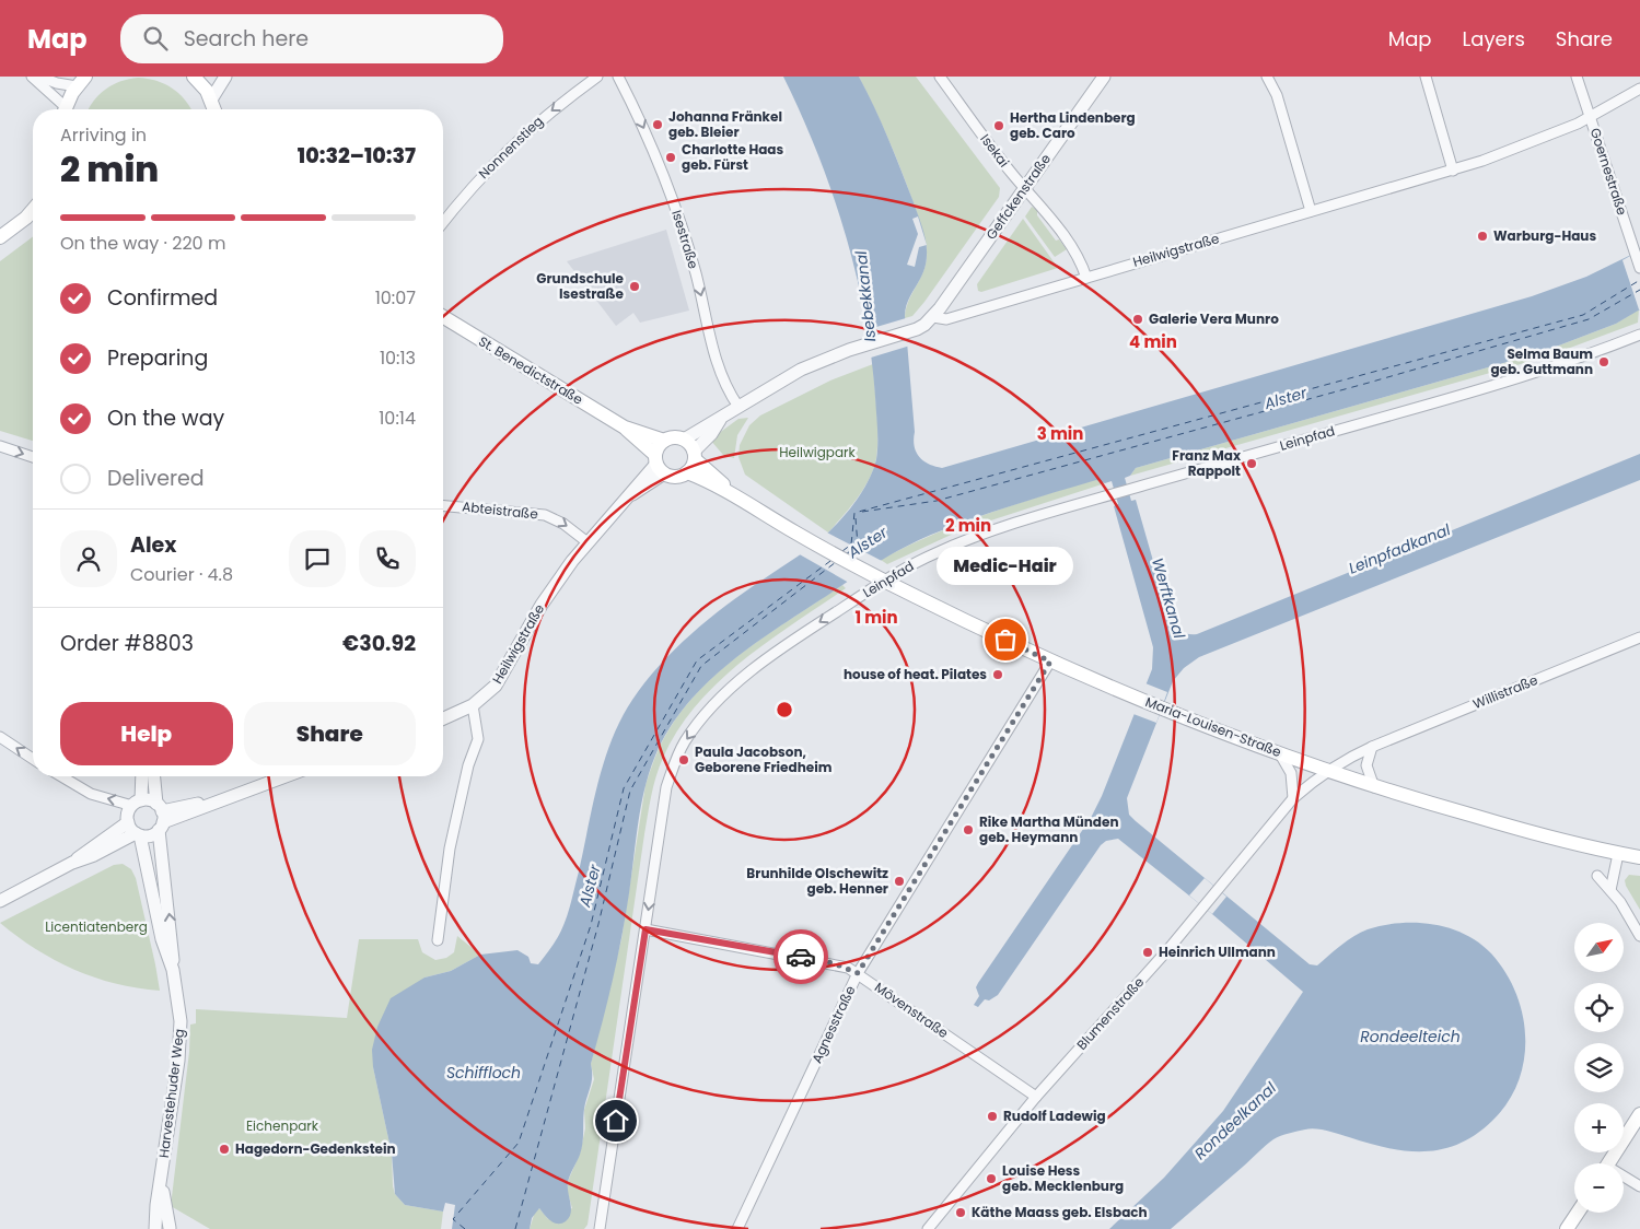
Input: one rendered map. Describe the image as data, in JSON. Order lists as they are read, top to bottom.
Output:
{
  "streets": {
    "main road": ["St. Benedictstraße", "Maria-Louisen-Straße"],
    "street": [
      "Nonnenstieg",
      "Isekai",
      "Goernestraße",
      "Geffckenstraße",
      "Isestraße",
      "Heilwigstraße",
      "Leinpfad",
      "Abteistraße",
      "Willistraße",
      "Mövenstraße",
      "Blumenstraße",
      "Agnesstraße",
      "Harvestehuder Weg"
    ]
  },
  "crossings": [
    ["Isekai", "Geffckenstraße"],
    ["Isekai", "Heilwigstraße"],
    ["Goernestraße", "Heilwigstraße"],
    ["Geffckenstraße", "Heilwigstraße"],
    ["Isestraße", "Heilwigstraße"],
    ["Heilwigstraße", "St. Benedictstraße"],
    ["Heilwigstraße", "Abteistraße"],
    ["Leinpfad", "Maria-Louisen-Straße"],
    ["Leinpfad", "Mövenstraße"],
    ["Willistraße", "Maria-Louisen-Straße"],
    ["Willistraße", "Blumenstraße"],
    ["Maria-Louisen-Straße", "Blumenstraße"],
    ["Maria-Louisen-Straße", "Agnesstraße"],
    ["Mövenstraße", "Blumenstraße"],
    ["Mövenstraße", "Agnesstraße"]
  ],
  "one_way": ["Nonnenstieg", "Isestraße", "Abteistraße"],
  "water": [
    "Isebekkanal",
    "Alster",
    "Leinpfadkanal",
    "Werftkanal",
    "Rondeelteich",
    "Schiffloch",
    "Rondeelkanal"
  ],
  "parks": ["Heilwigpark", "Licentiatenberg", "Eichenpark"],
  "places": [
    "Johanna Fränkel geb. Bleier",
    "Hertha Lindenberg geb. Caro",
    "Charlotte Haas geb. Fürst",
    "Warburg-Haus",
    "Grundschule Isestraße",
    "Galerie Vera Munro",
    "Selma Baum geb. Guttmann",
    "Franz Max Rappolt",
    "Medic-Hair",
    "house of heat. Pilates",
    "Paula Jacobson, Geborene Friedheim",
    "Rike Martha Münden geb. Heymann",
    "Brunhilde Olschewitz geb. Henner",
    "Heinrich Ullmann",
    "Rudolf Ladewig",
    "Hagedorn-Gedenkstein",
    "Louise Hess geb. Mecklenburg",
    "Käthe Maass geb. Elsbach"
  ],
  "north": "top right",
  "page": {
    "header": "Map",
    "search": "Search here",
    "nav": ["Map", "Layers", "Share"],
    "heading": ["2 min", "Arriving in", "10:32–10:37"],
    "panel": [
      "Alex",
      "Courier · 4.8",
      "Order #8803",
      "€30.92"
    ],
    "bar": "On the way · 220 m",
    "list": [
      ["Confirmed", "10:07"],
      ["Preparing", "10:13"],
      ["On the way", "10:14"],
      "Delivered"
    ],
    "bubble": "Medic-Hair",
    "buttons": ["Help", "Share"],
    "map_buttons": ["+", "−"]
  },
  "rings": [
    "4 min",
    "3 min",
    "2 min",
    "1 min"
  ]
}
